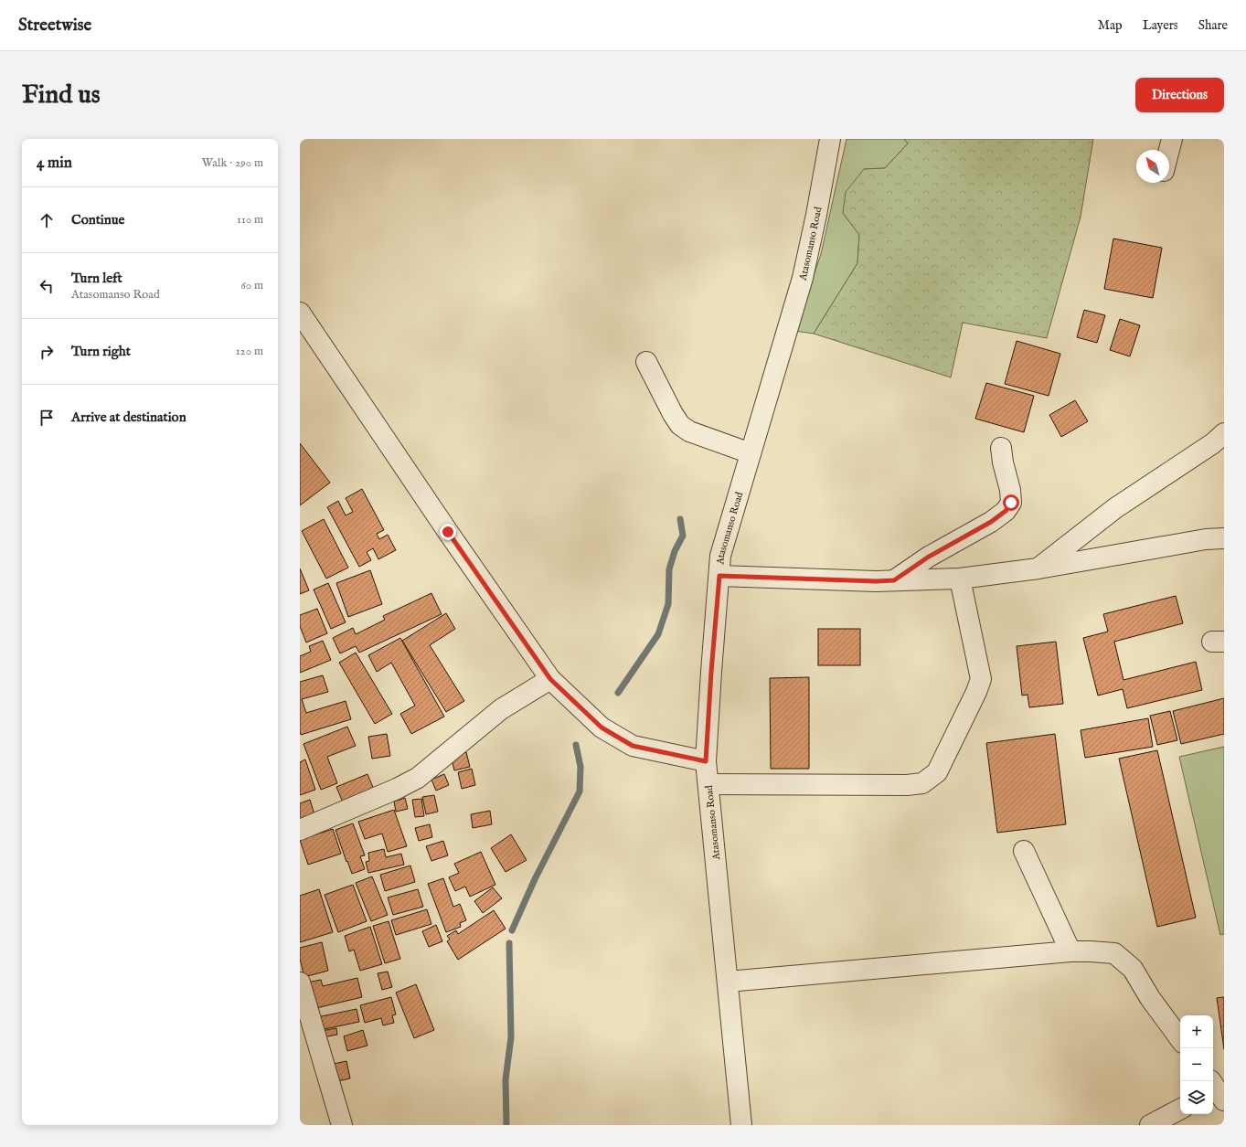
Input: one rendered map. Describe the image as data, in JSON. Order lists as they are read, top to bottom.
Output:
{
  "streets": {
    "street": ["Atasomanso Road"]
  },
  "north": "top left",
  "page": {
    "header": "Streetwise",
    "nav": ["Map", "Layers", "Share"],
    "buttons": "Directions",
    "title": "Find us",
    "heading": ["4 min", "Walk · 290 m"],
    "list": [
      ["Continue", "110 m"],
      ["Turn left", "Atasomanso Road", "60 m"],
      ["Turn right", "120 m"],
      "Arrive at destination"
    ],
    "map_buttons": ["+", "−"]
  }
}
